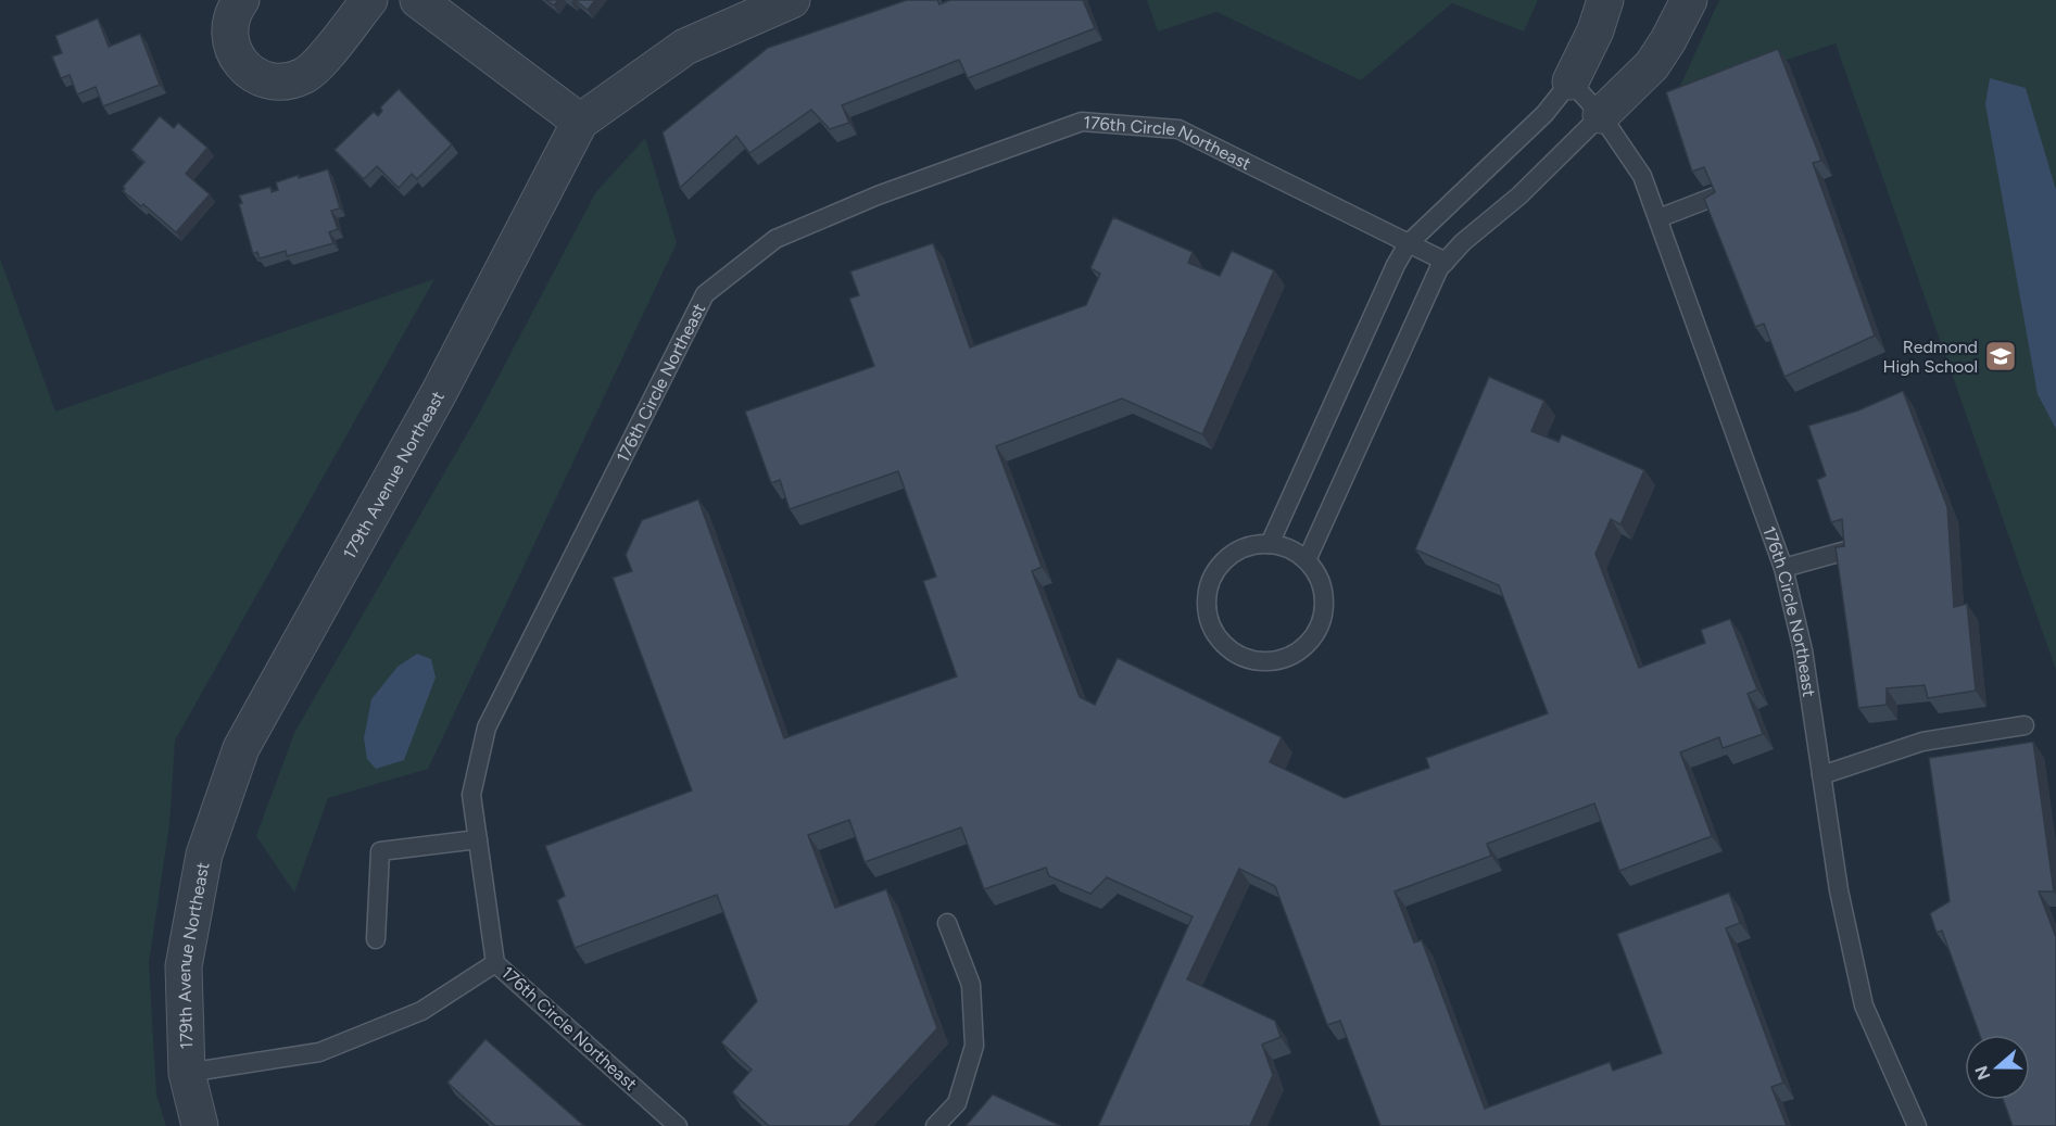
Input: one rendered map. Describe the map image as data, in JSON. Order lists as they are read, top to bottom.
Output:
{
  "streets": {
    "street": ["179th Avenue Northeast"],
    "lane": ["176th Circle Northeast"]
  },
  "places": {
    "school or university": ["Redmond High School"]
  },
  "north": "left"
}
